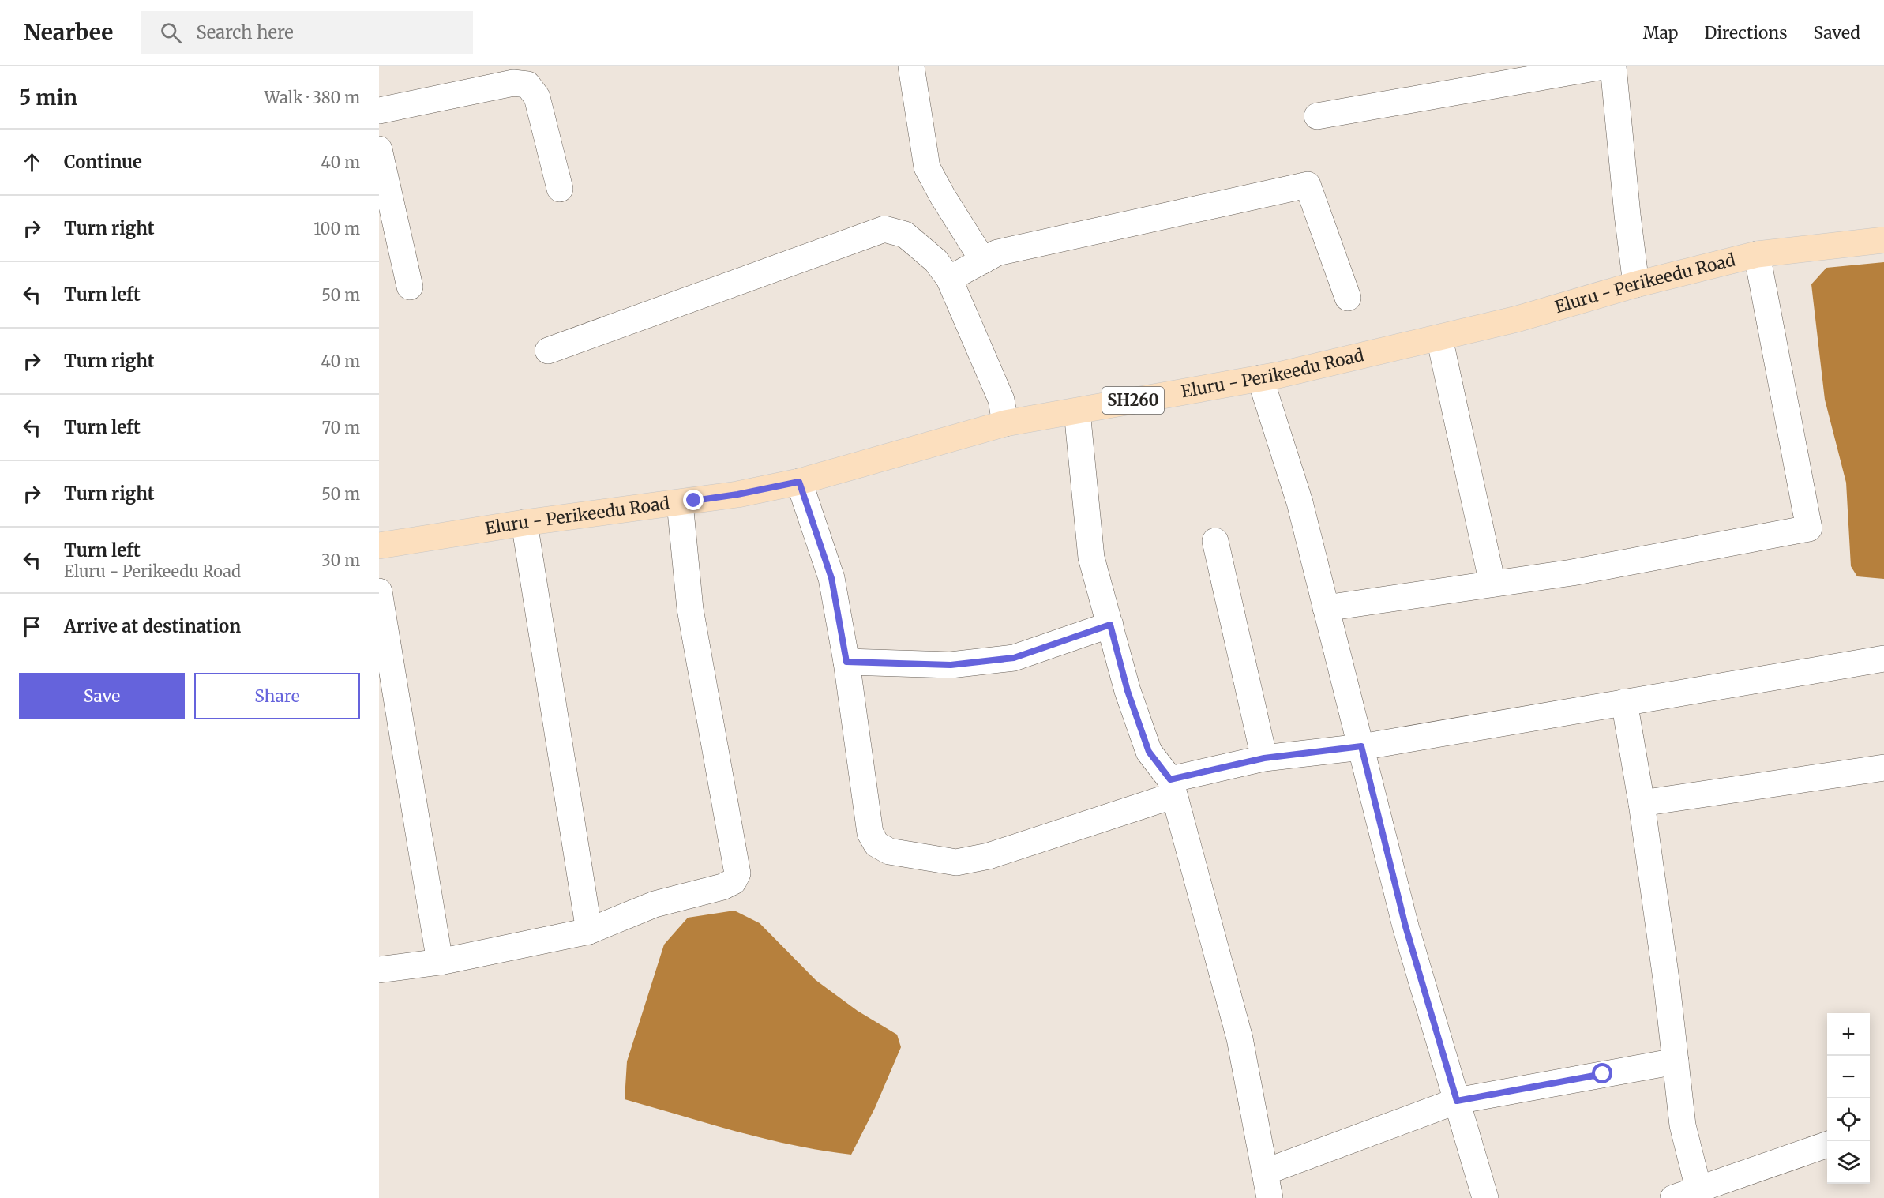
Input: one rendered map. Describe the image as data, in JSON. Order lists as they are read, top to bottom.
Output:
{
  "streets": {
    "main road": ["Eluru - Perikeedu Road", "SH260"]
  },
  "page": {
    "header": "Nearbee",
    "search": "Search here",
    "nav": ["Map", "Directions", "Saved"],
    "heading": ["5 min", "Walk · 380 m"],
    "list": [
      ["Continue", "40 m"],
      ["Turn right", "100 m"],
      ["Turn left", "50 m"],
      ["Turn right", "40 m"],
      ["Turn left", "70 m"],
      ["Turn right", "50 m"],
      ["Turn left", "Eluru - Perikeedu Road", "30 m"],
      "Arrive at destination"
    ],
    "buttons": ["Save", "Share"],
    "map_buttons": ["+", "−"]
  }
}
